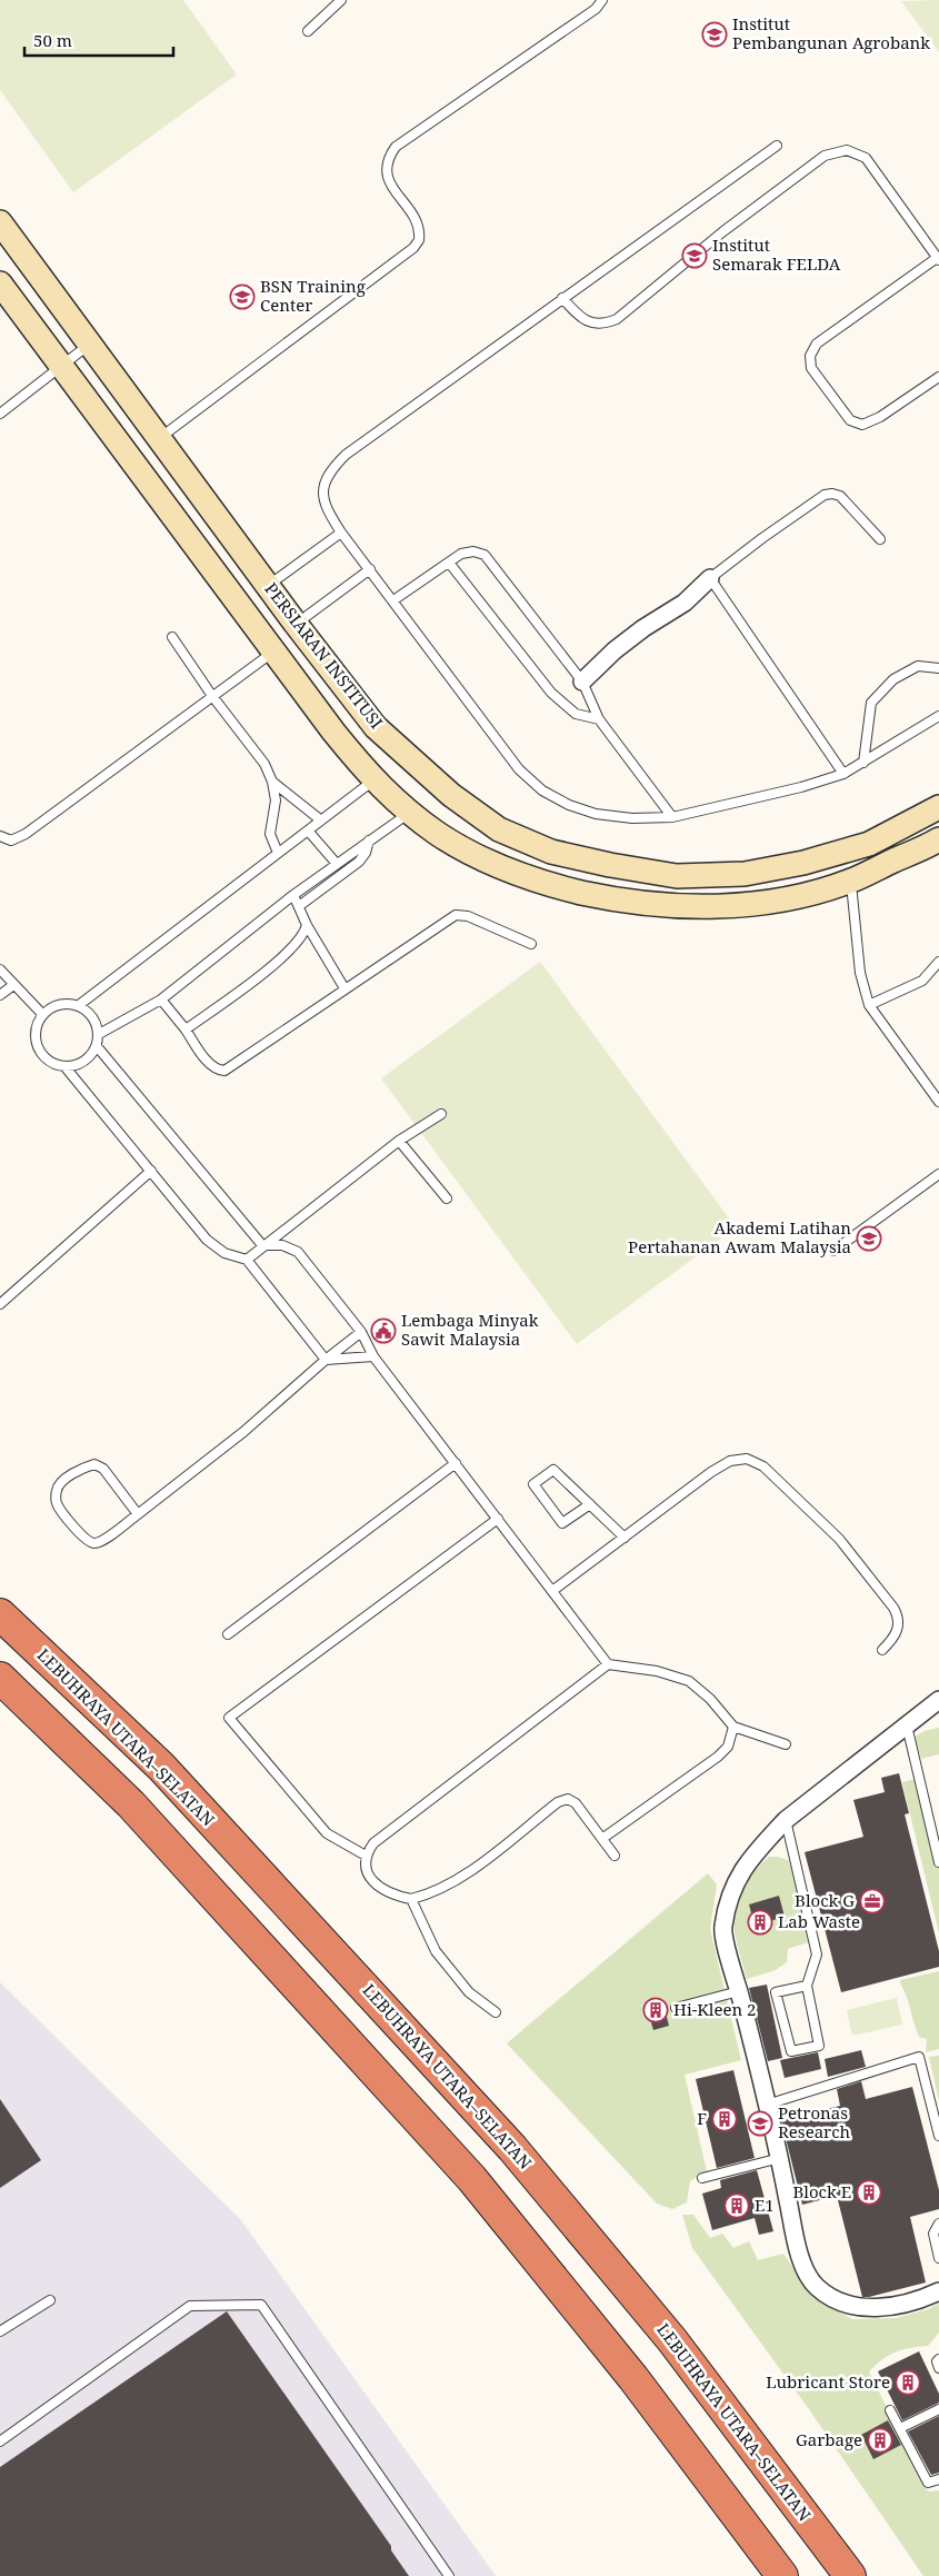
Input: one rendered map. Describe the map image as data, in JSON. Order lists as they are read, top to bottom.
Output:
{
  "streets": {
    "highway": ["LEBUHRAYA UTARA–SELATAN"],
    "street": ["PERSIARAN INSTITUSI"]
  },
  "places": {
    "school or university": [
      "Institut Pembangunan Agrobank",
      "Institut Semarak FELDA",
      "BSN Training Center",
      "Akademi Latihan Pertahanan Awam Malaysia",
      "Petronas Research"
    ],
    "public building": ["Lembaga Minyak Sawit Malaysia"],
    "office": ["Block G"],
    "building": [
      "Lab Waste",
      "Hi-Kleen 2",
      "F",
      "Block E",
      "E1",
      "Lubricant Store",
      "Garbage"
    ]
  },
  "scale_bar": "50 m"
}
